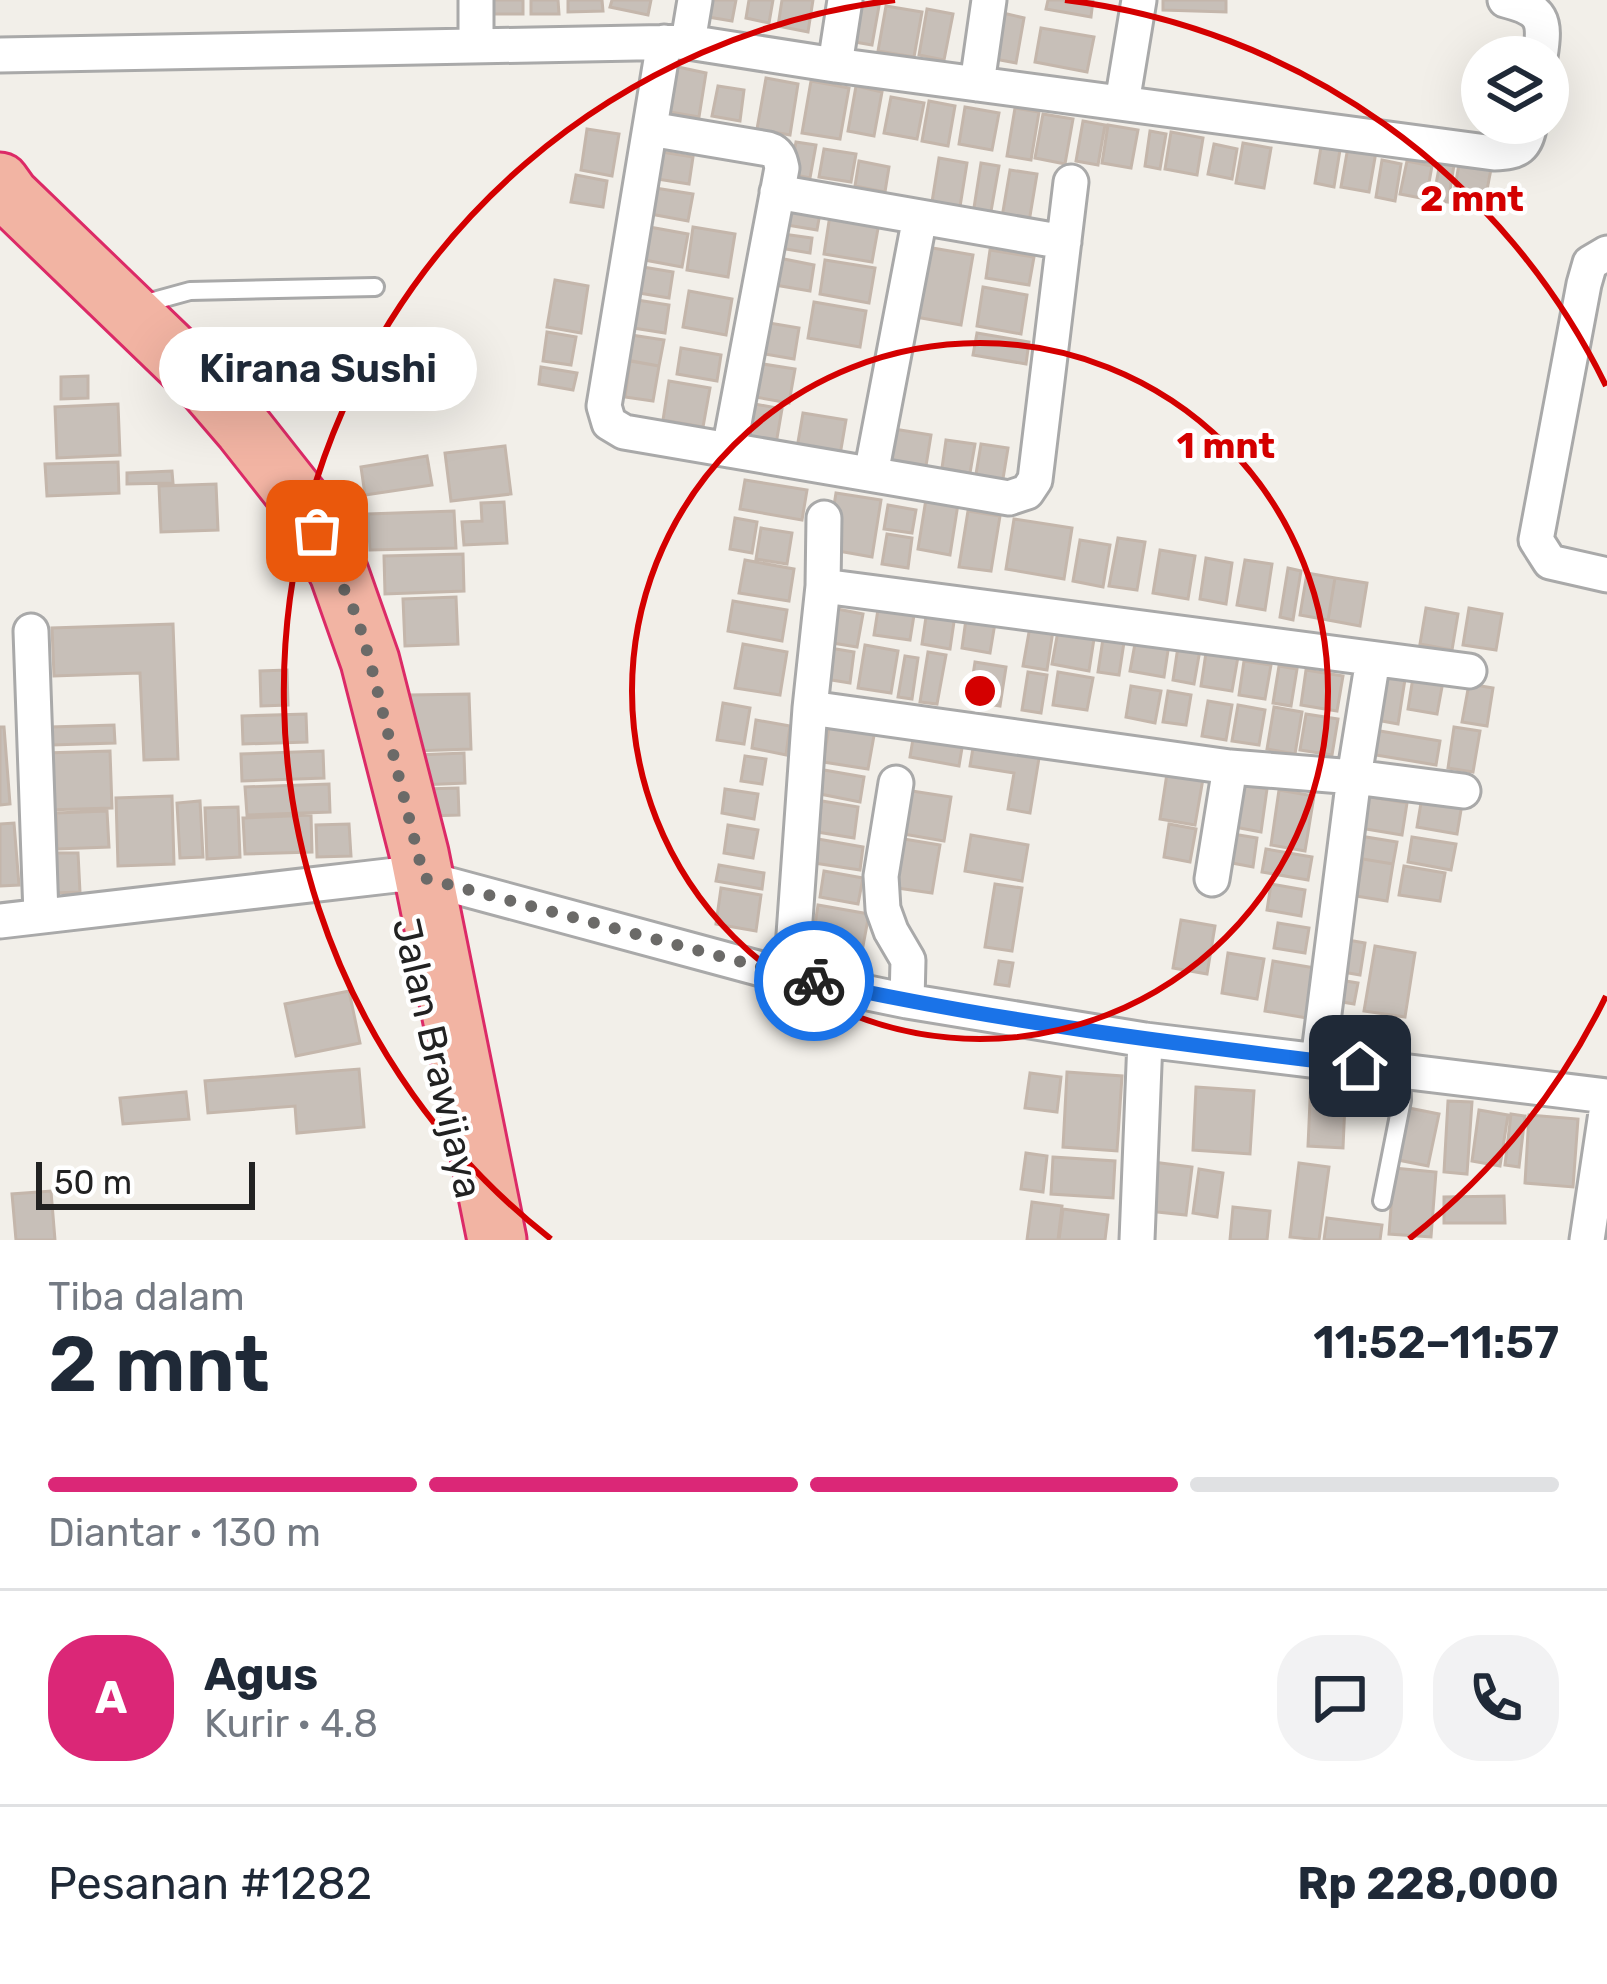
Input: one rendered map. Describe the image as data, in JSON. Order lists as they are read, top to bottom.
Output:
{
  "streets": {
    "highway": ["Jalan Brawijaya"]
  },
  "places": ["Kirana Sushi"],
  "scale_bar": "50 m",
  "page": {
    "bubble": "Kirana Sushi",
    "scale": "50 m",
    "heading": ["2 mnt", "Tiba dalam", "11:52–11:57"],
    "panel": [
      "Agus",
      "Kurir · 4.8",
      "Pesanan #1282",
      "Rp 228,000"
    ],
    "bar": "Diantar · 130 m",
    "round": "A"
  },
  "rings": ["2 mnt", "1 mnt"]
}
